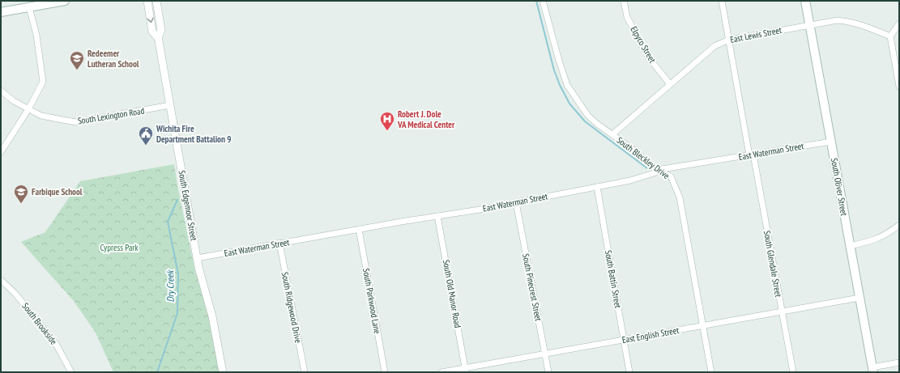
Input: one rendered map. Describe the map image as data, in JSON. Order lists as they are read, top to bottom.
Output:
{
  "streets": {
    "main road": ["South Oliver Street"],
    "street": [
      "East Lewis Street",
      "Elpyco Street",
      "South Lexington Road",
      "East Waterman Street",
      "South Bleckley Drive",
      "South Edgemoor Street",
      "South Glendale Street",
      "South Battin Street",
      "South Pinecrest Street",
      "South Old Manor Road",
      "South Parkwood Lane",
      "South Ridgewood Drive",
      "South Brookside",
      "East English Street"
    ]
  },
  "crossings": [
    ["East Lewis Street", "Elpyco Street"],
    ["East Lewis Street", "South Bleckley Drive"],
    ["East Lewis Street", "South Oliver Street"],
    ["East Lewis Street", "South Glendale Street"],
    ["South Lexington Road", "South Edgemoor Street"],
    ["East Waterman Street", "South Bleckley Drive"],
    ["East Waterman Street", "South Oliver Street"],
    ["East Waterman Street", "South Edgemoor Street"],
    ["East Waterman Street", "South Glendale Street"],
    ["East Waterman Street", "South Battin Street"],
    ["East Waterman Street", "South Pinecrest Street"],
    ["East Waterman Street", "South Old Manor Road"],
    ["East Waterman Street", "South Parkwood Lane"],
    ["East Waterman Street", "South Ridgewood Drive"],
    ["South Bleckley Drive", "East English Street"],
    ["South Oliver Street", "East English Street"],
    ["South Glendale Street", "East English Street"],
    ["South Battin Street", "East English Street"],
    ["South Pinecrest Street", "East English Street"],
    ["South Old Manor Road", "East English Street"]
  ],
  "water": ["Dry Creek"],
  "parks": ["Cypress Park"],
  "places": {
    "school or university": ["Redeemer Lutheran School", "Farbique School"],
    "hospital": ["Robert J. Dole VA Medical Center"],
    "public building": ["Wichita Fire Department Battalion 9"]
  }
}
